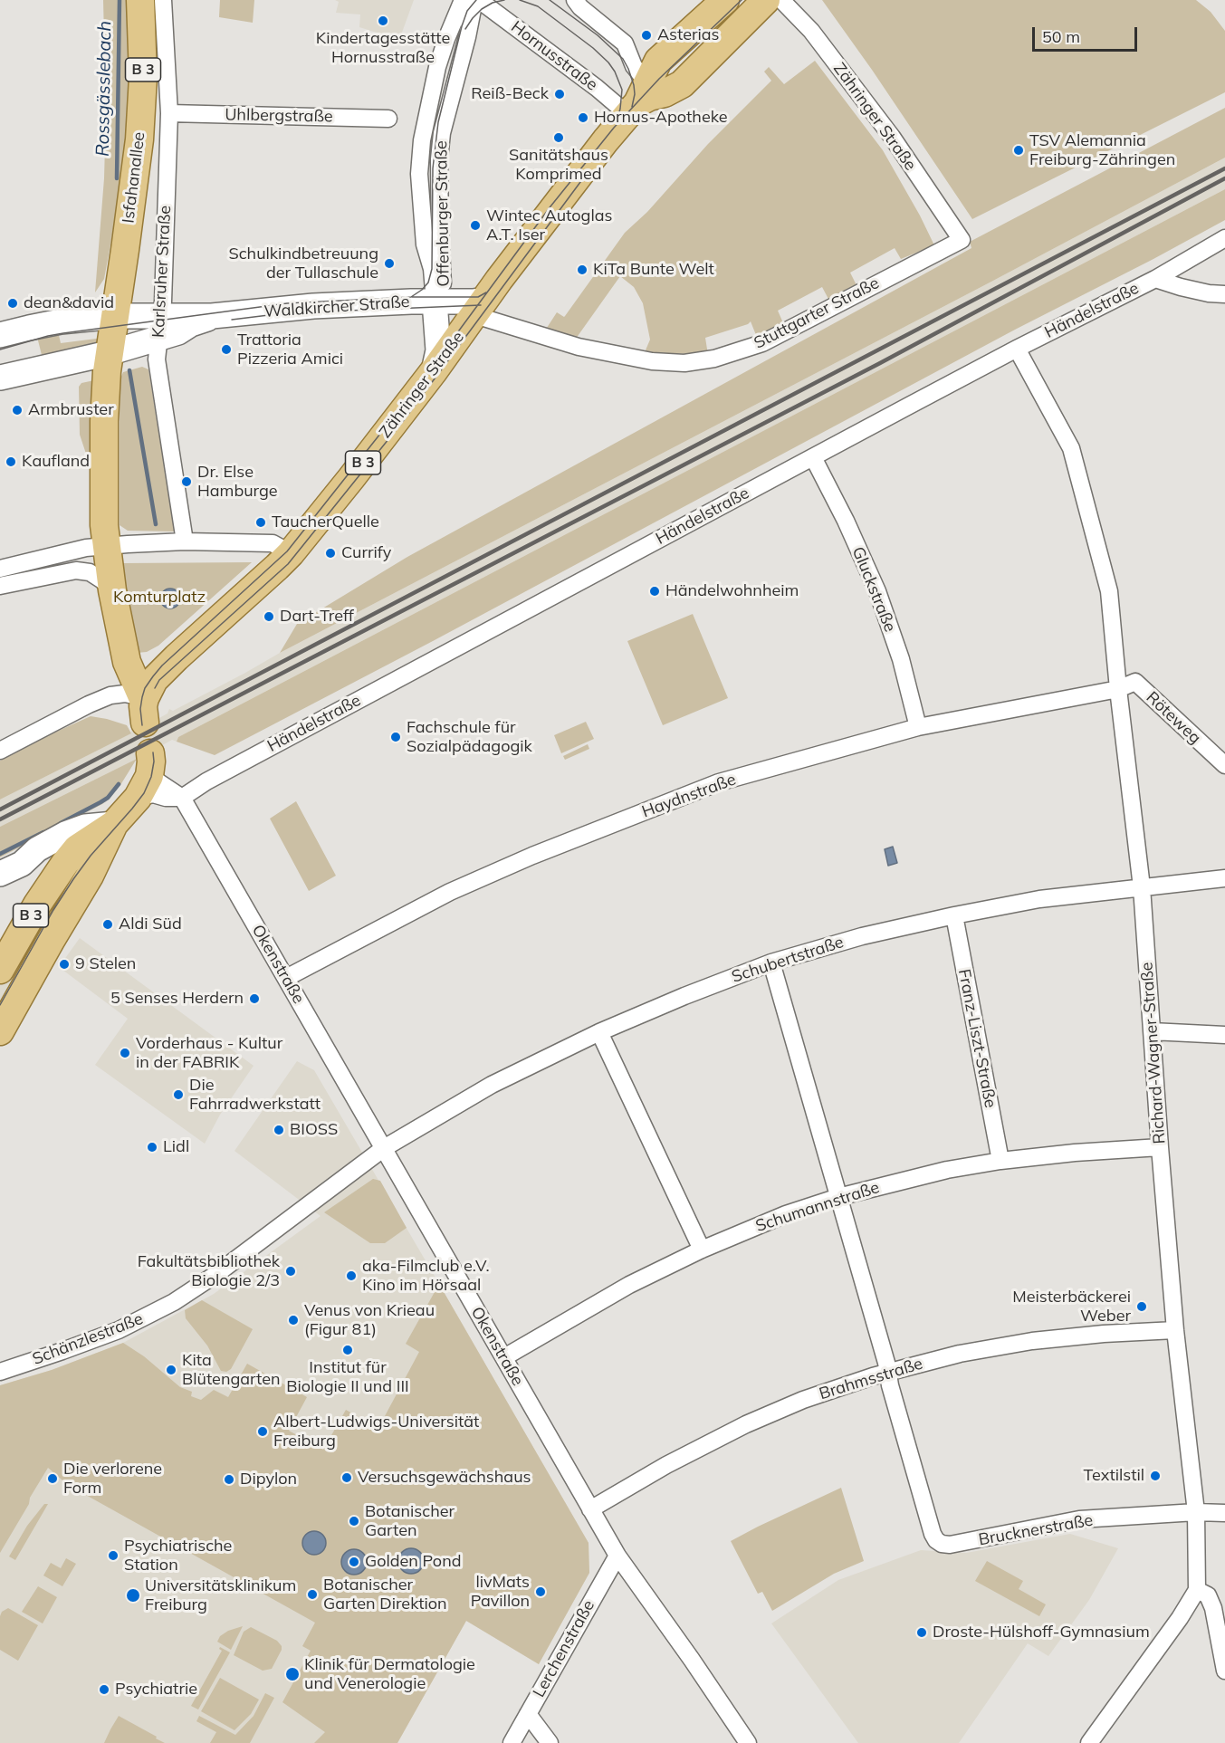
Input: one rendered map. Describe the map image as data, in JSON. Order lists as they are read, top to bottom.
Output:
{
  "streets": {
    "main road": [
      "B 3",
      "Zähringer Straße",
      "Isfahanallee",
      "Waldkircher Straße"
    ],
    "street": [
      "Hornusstraße",
      "Uhlbergstraße",
      "Offenburger Straße",
      "Karlsruher Straße",
      "Händelstraße",
      "Stuttgarter Straße",
      "Gluckstraße",
      "Röteweg",
      "Haydnstraße",
      "Schubertstraße",
      "Okenstraße",
      "Franz-Liszt-Straße",
      "Richard-Wagner-Straße",
      "Schumannstraße",
      "Schänzlestraße",
      "Brahmsstraße",
      "Brucknerstraße",
      "Lerchenstraße"
    ]
  },
  "crossings": [
    ["Hornusstraße", "Zähringer Straße"],
    ["Hornusstraße", "Offenburger Straße"],
    ["B 3", "Zähringer Straße"],
    ["B 3", "Isfahanallee"],
    ["B 3", "Waldkircher Straße"],
    ["B 3", "Okenstraße"],
    ["Uhlbergstraße", "Karlsruher Straße"],
    ["Zähringer Straße", "Offenburger Straße"],
    ["Zähringer Straße", "Waldkircher Straße"],
    ["Zähringer Straße", "Stuttgarter Straße"],
    ["Isfahanallee", "Waldkircher Straße"],
    ["Offenburger Straße", "Waldkircher Straße"],
    ["Offenburger Straße", "Stuttgarter Straße"],
    ["Karlsruher Straße", "Waldkircher Straße"],
    ["Waldkircher Straße", "Stuttgarter Straße"],
    ["Händelstraße", "Gluckstraße"],
    ["Händelstraße", "Okenstraße"],
    ["Händelstraße", "Richard-Wagner-Straße"],
    ["Gluckstraße", "Haydnstraße"],
    ["Röteweg", "Haydnstraße"],
    ["Röteweg", "Richard-Wagner-Straße"],
    ["Haydnstraße", "Okenstraße"],
    ["Haydnstraße", "Richard-Wagner-Straße"],
    ["Schubertstraße", "Okenstraße"],
    ["Schubertstraße", "Franz-Liszt-Straße"],
    ["Schubertstraße", "Richard-Wagner-Straße"],
    ["Schubertstraße", "Schänzlestraße"],
    ["Okenstraße", "Schumannstraße"],
    ["Okenstraße", "Schänzlestraße"],
    ["Okenstraße", "Brahmsstraße"],
    ["Okenstraße", "Lerchenstraße"],
    ["Franz-Liszt-Straße", "Schumannstraße"],
    ["Richard-Wagner-Straße", "Schumannstraße"],
    ["Richard-Wagner-Straße", "Brahmsstraße"],
    ["Richard-Wagner-Straße", "Brucknerstraße"],
    ["Brahmsstraße", "Brucknerstraße"]
  ],
  "water": ["Rossgässlebach"],
  "parks": ["Komturplatz"],
  "places": [
    "Kindertagesstätte Hornusstraße",
    "Asterias",
    "Reiß-Beck",
    "Hornus-Apotheke",
    "Sanitätshaus Komprimed",
    "TSV Alemannia Freiburg-Zähringen",
    "Wintec Autoglas A.T. Iser",
    "Schulkindbetreuung der Tullaschule",
    "KiTa Bunte Welt",
    "dean&david",
    "Trattoria Pizzeria Amici",
    "Armbruster",
    "Kaufland",
    "Dr. Else Hamburge",
    "TaucherQuelle",
    "Currify",
    "Händelwohnheim",
    "Dart-Treff",
    "Fachschule für Sozialpädagogik",
    "Aldi Süd",
    "9 Stelen",
    "5 Senses Herdern",
    "Vorderhaus - Kultur in der FABRIK",
    "Die Fahrradwerkstatt",
    "BIOSS",
    "Lidl",
    "Fakultätsbibliothek Biologie 2/3",
    "aka-Filmclub e.V. Kino im Hörsaal",
    "Meisterbäckerei Weber",
    "Venus von Krieau (Figur 81)",
    "Institut für Biologie II und III",
    "Kita Blütengarten",
    "Albert-Ludwigs-Universität Freiburg",
    "Textilstil",
    "Versuchsgewächshaus",
    "Die verlorene Form",
    "Dipylon",
    "Botanischer Garten",
    "Psychiatrische Station",
    "Golden Pond",
    "livMats Pavillon",
    "Botanischer Garten Direktion",
    "Universitätsklinikum Freiburg",
    "Droste-Hülshoff-Gymnasium",
    "Klinik für Dermatologie und Venerologie",
    "Psychiatrie"
  ],
  "scale_bar": "50 m"
}
